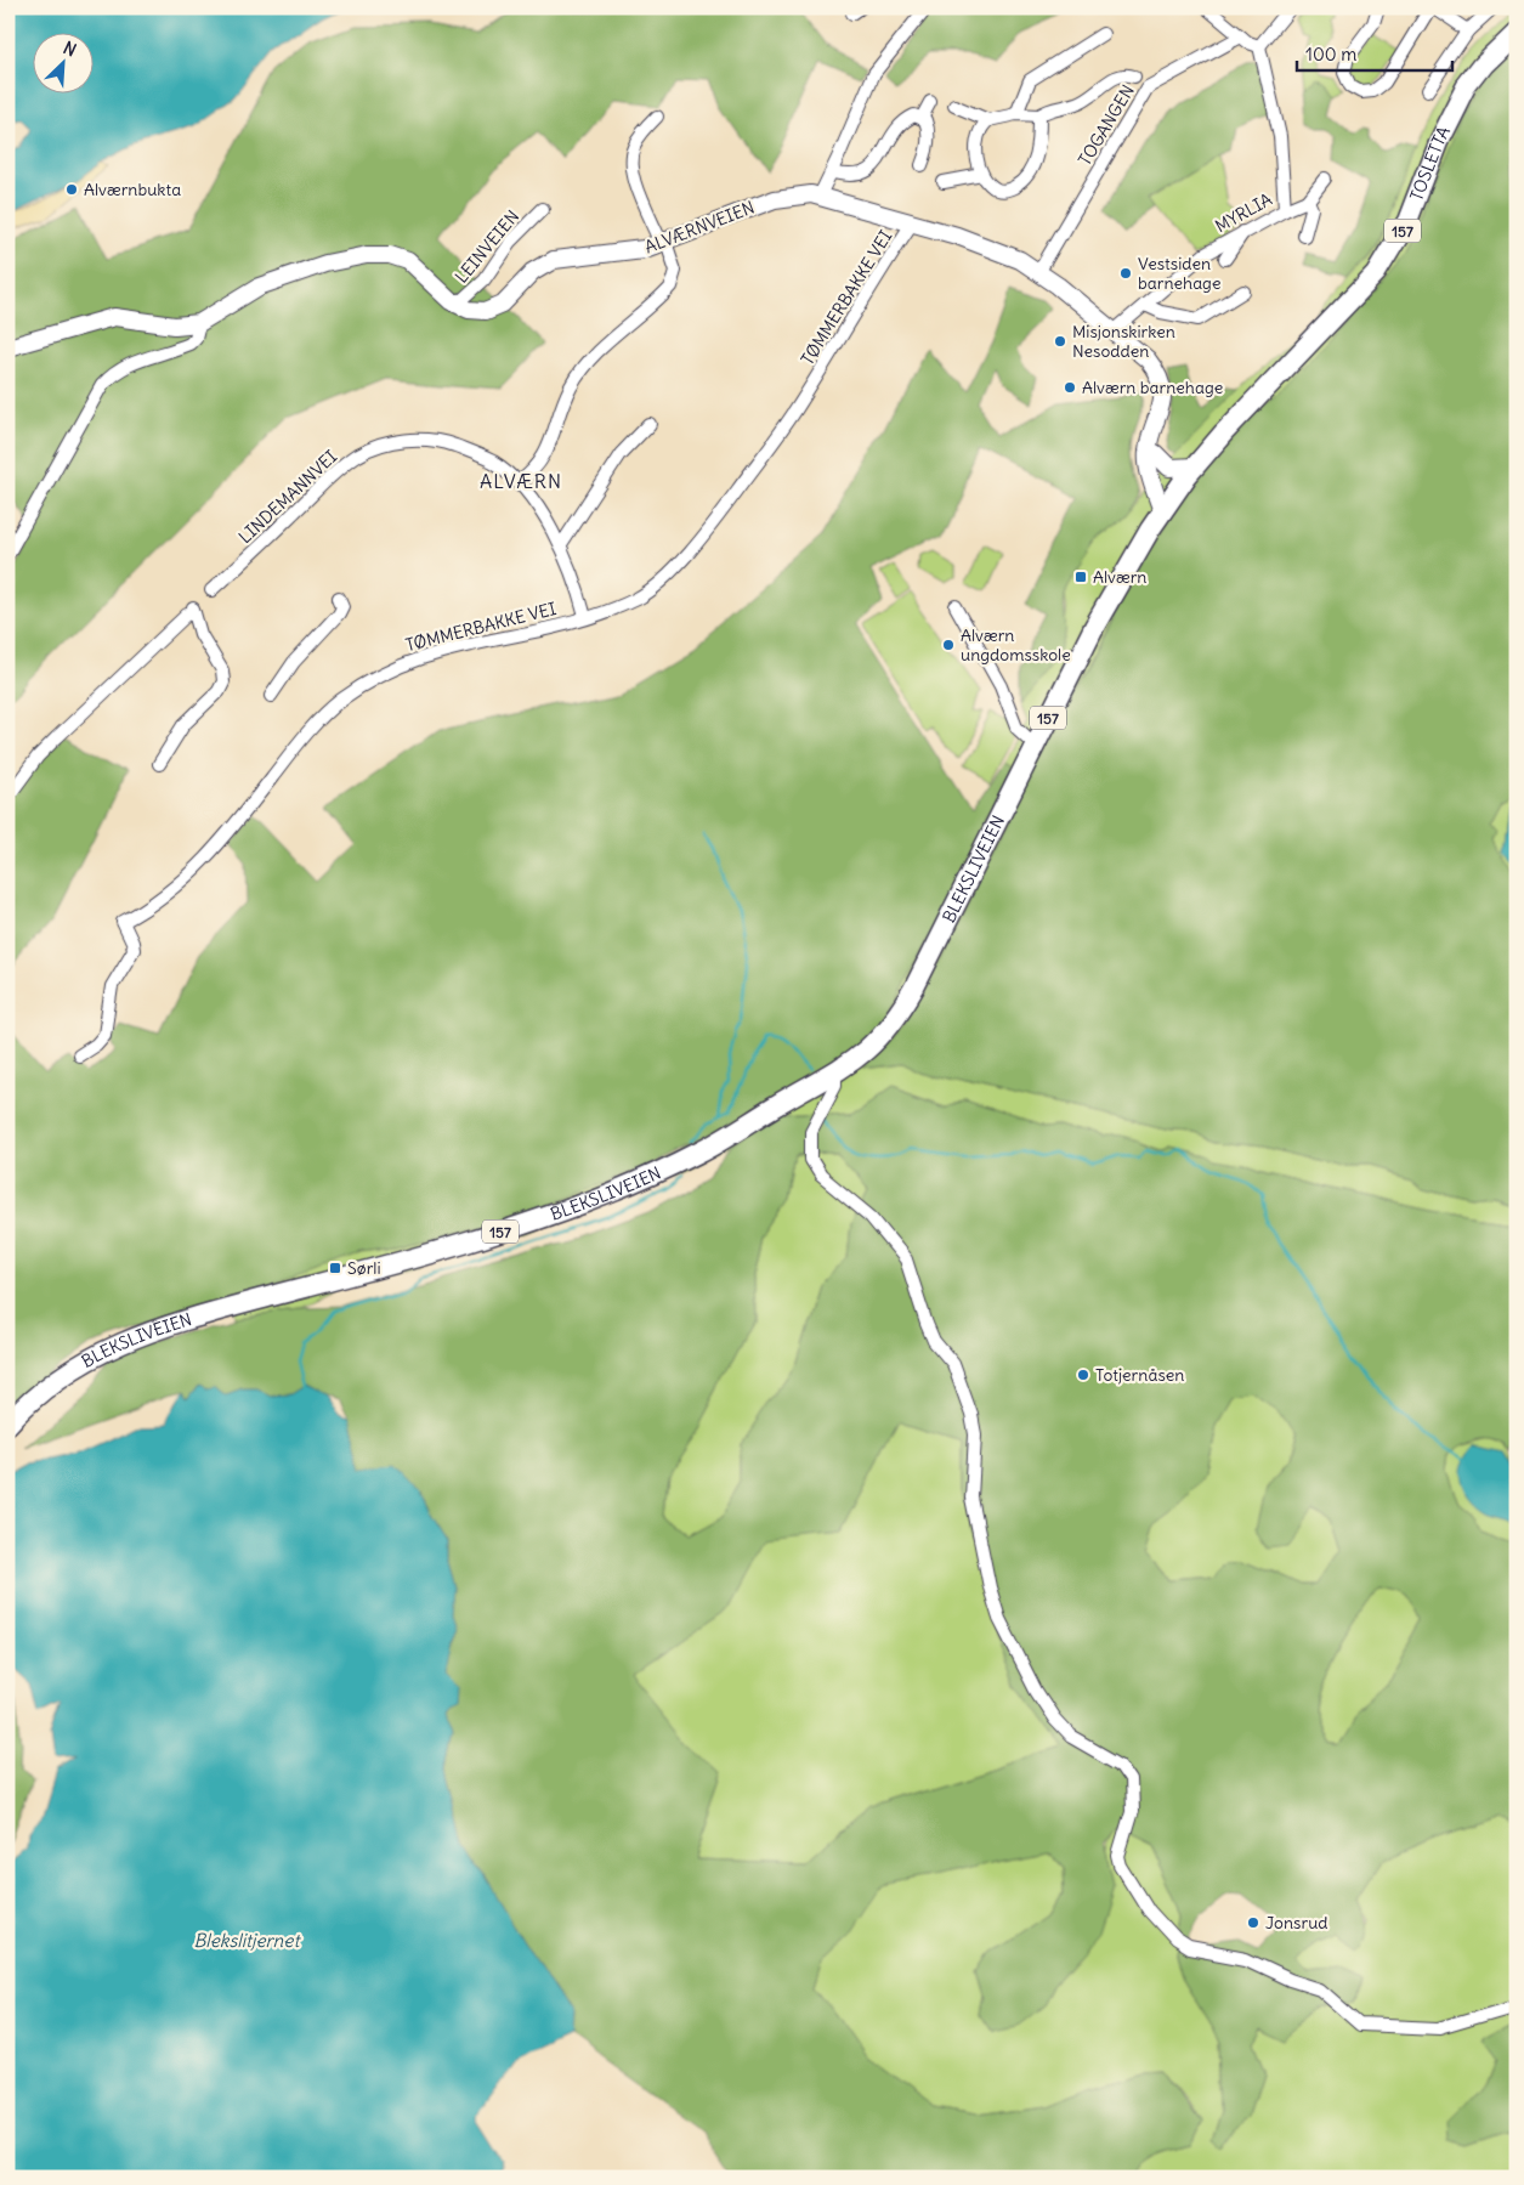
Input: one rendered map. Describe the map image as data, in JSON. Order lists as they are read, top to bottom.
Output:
{
  "streets": {
    "main road": [
      "TOSLETTA",
      "ALVÆRNVEIEN",
      "157",
      "BLEKSLIVEIEN"
    ],
    "street": [
      "TOGANGEN",
      "MYRLIA",
      "LEINVEIEN",
      "TØMMERBAKKE VEI",
      "LINDEMANNVEI"
    ]
  },
  "crossings": [
    ["TOGANGEN", "ALVÆRNVEIEN"],
    ["TOSLETTA", "157"],
    ["MYRLIA", "ALVÆRNVEIEN"],
    ["ALVÆRNVEIEN", "157"],
    ["ALVÆRNVEIEN", "LEINVEIEN"],
    ["ALVÆRNVEIEN", "TØMMERBAKKE VEI"],
    ["ALVÆRNVEIEN", "BLEKSLIVEIEN"],
    ["157", "BLEKSLIVEIEN"],
    ["TØMMERBAKKE VEI", "LINDEMANNVEI"]
  ],
  "districts": ["ALVÆRN"],
  "water": ["Blekslitjernet"],
  "places": {
    "other": [
      "Alværnbukta",
      "Vestsiden barnehage",
      "Misjonskirken Nesodden",
      "Alværn barnehage",
      "Alværn ungdomsskole",
      "Totjernåsen",
      "Jonsrud"
    ],
    "transit": ["Alværn", "Sørli"]
  },
  "scale_bar": "100 m",
  "north": "top right"
}
